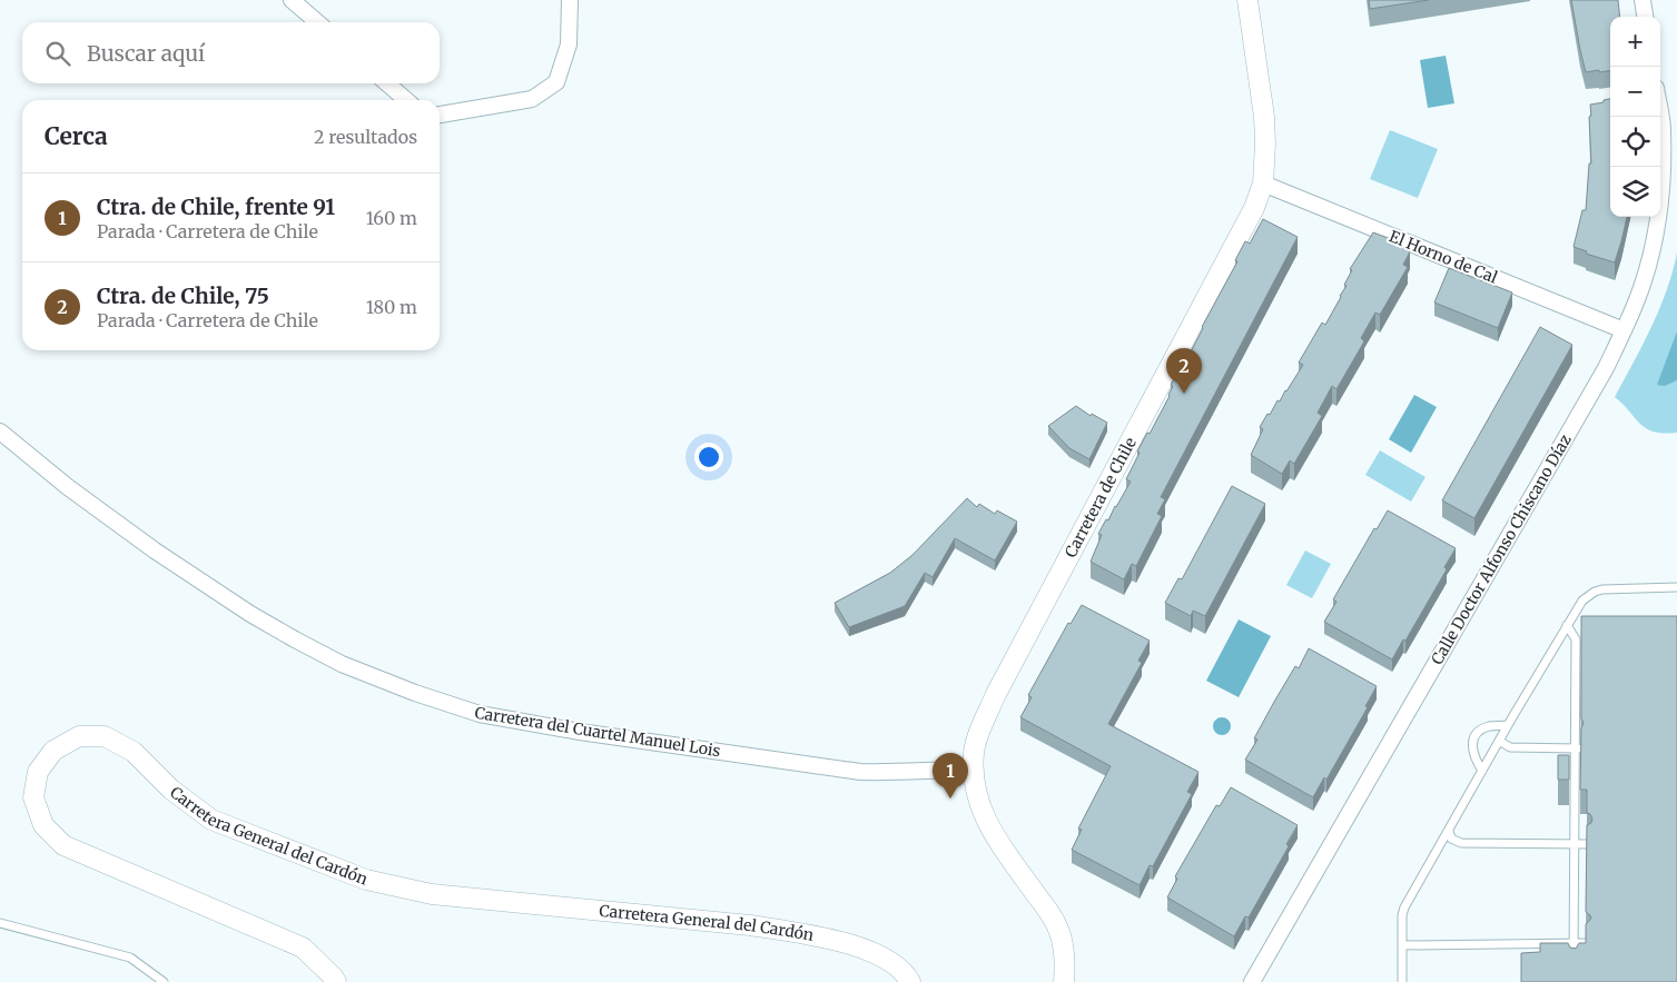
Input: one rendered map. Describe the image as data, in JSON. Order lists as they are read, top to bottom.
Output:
{
  "streets": {
    "street": [
      "El Horno de Cal",
      "Carretera de Chile",
      "Calle Doctor Alfonso Chiscano Díaz",
      "Carretera del Cuartel Manuel Lois",
      "Carretera General del Cardón"
    ]
  },
  "crossings": [
    ["El Horno de Cal", "Carretera de Chile"],
    ["El Horno de Cal", "Calle Doctor Alfonso Chiscano Díaz"],
    ["Carretera de Chile", "Carretera del Cuartel Manuel Lois"]
  ],
  "page": {
    "map_buttons": ["+", "−"],
    "search": "Buscar aquí",
    "heading": ["Cerca", "2 resultados"],
    "list": [
      {
        "mark": "1",
        "name": "Ctra. de Chile, frente 91",
        "note": "Parada · Carretera de Chile",
        "value": "160 m"
      },
      {
        "mark": "2",
        "name": "Ctra. de Chile, 75",
        "note": "Parada · Carretera de Chile",
        "value": "180 m"
      }
    ],
    "pins": ["2", "1"]
  }
}
